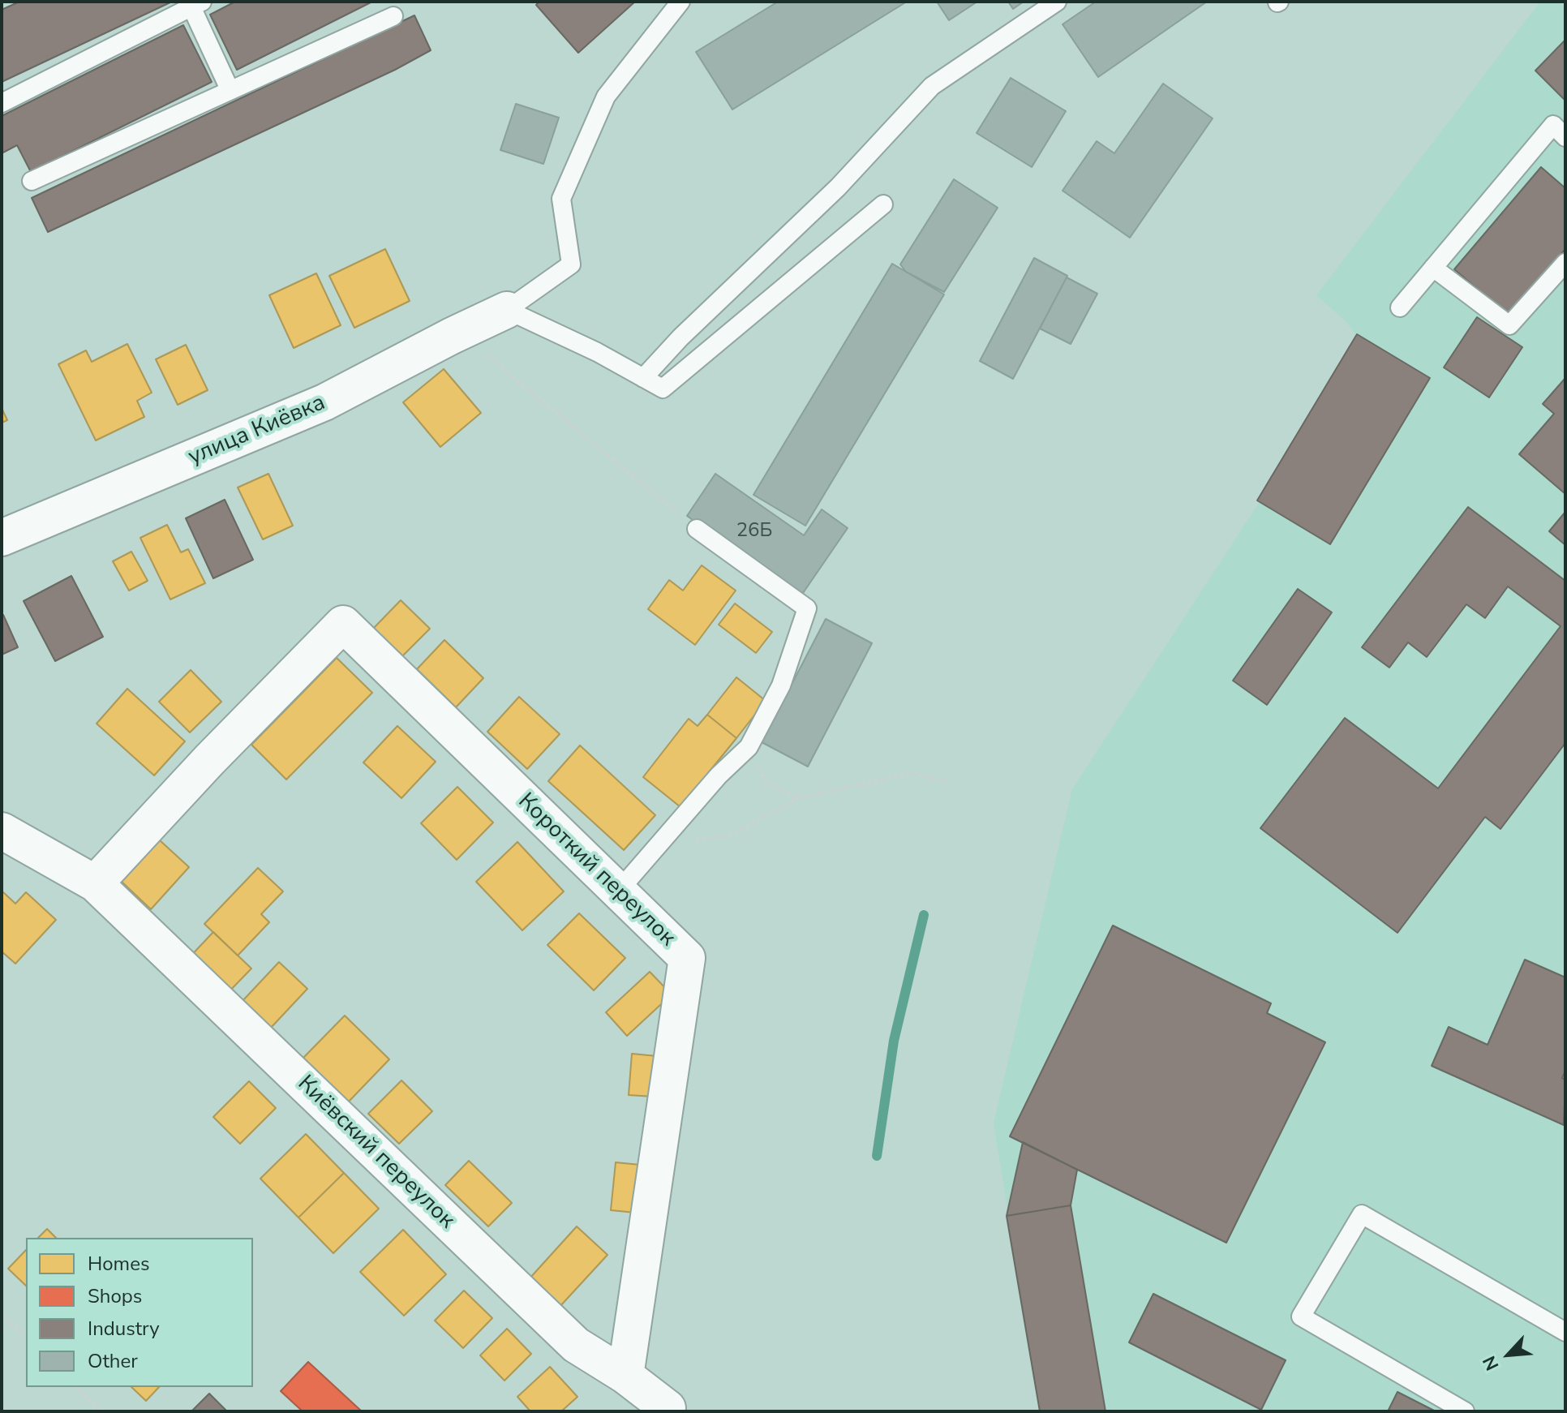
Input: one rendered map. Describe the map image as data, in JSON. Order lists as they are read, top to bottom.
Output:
{
  "streets": {
    "street": ["улица Киёвка", "Короткий переулок", "Киёвский переулок"]
  },
  "crossings": [
    ["Короткий переулок", "Киёвский переулок"]
  ],
  "house_numbers": ["26Б"],
  "legend": [
    "Homes",
    "Shops",
    "Industry",
    "Other"
  ],
  "north": "bottom left"
}
